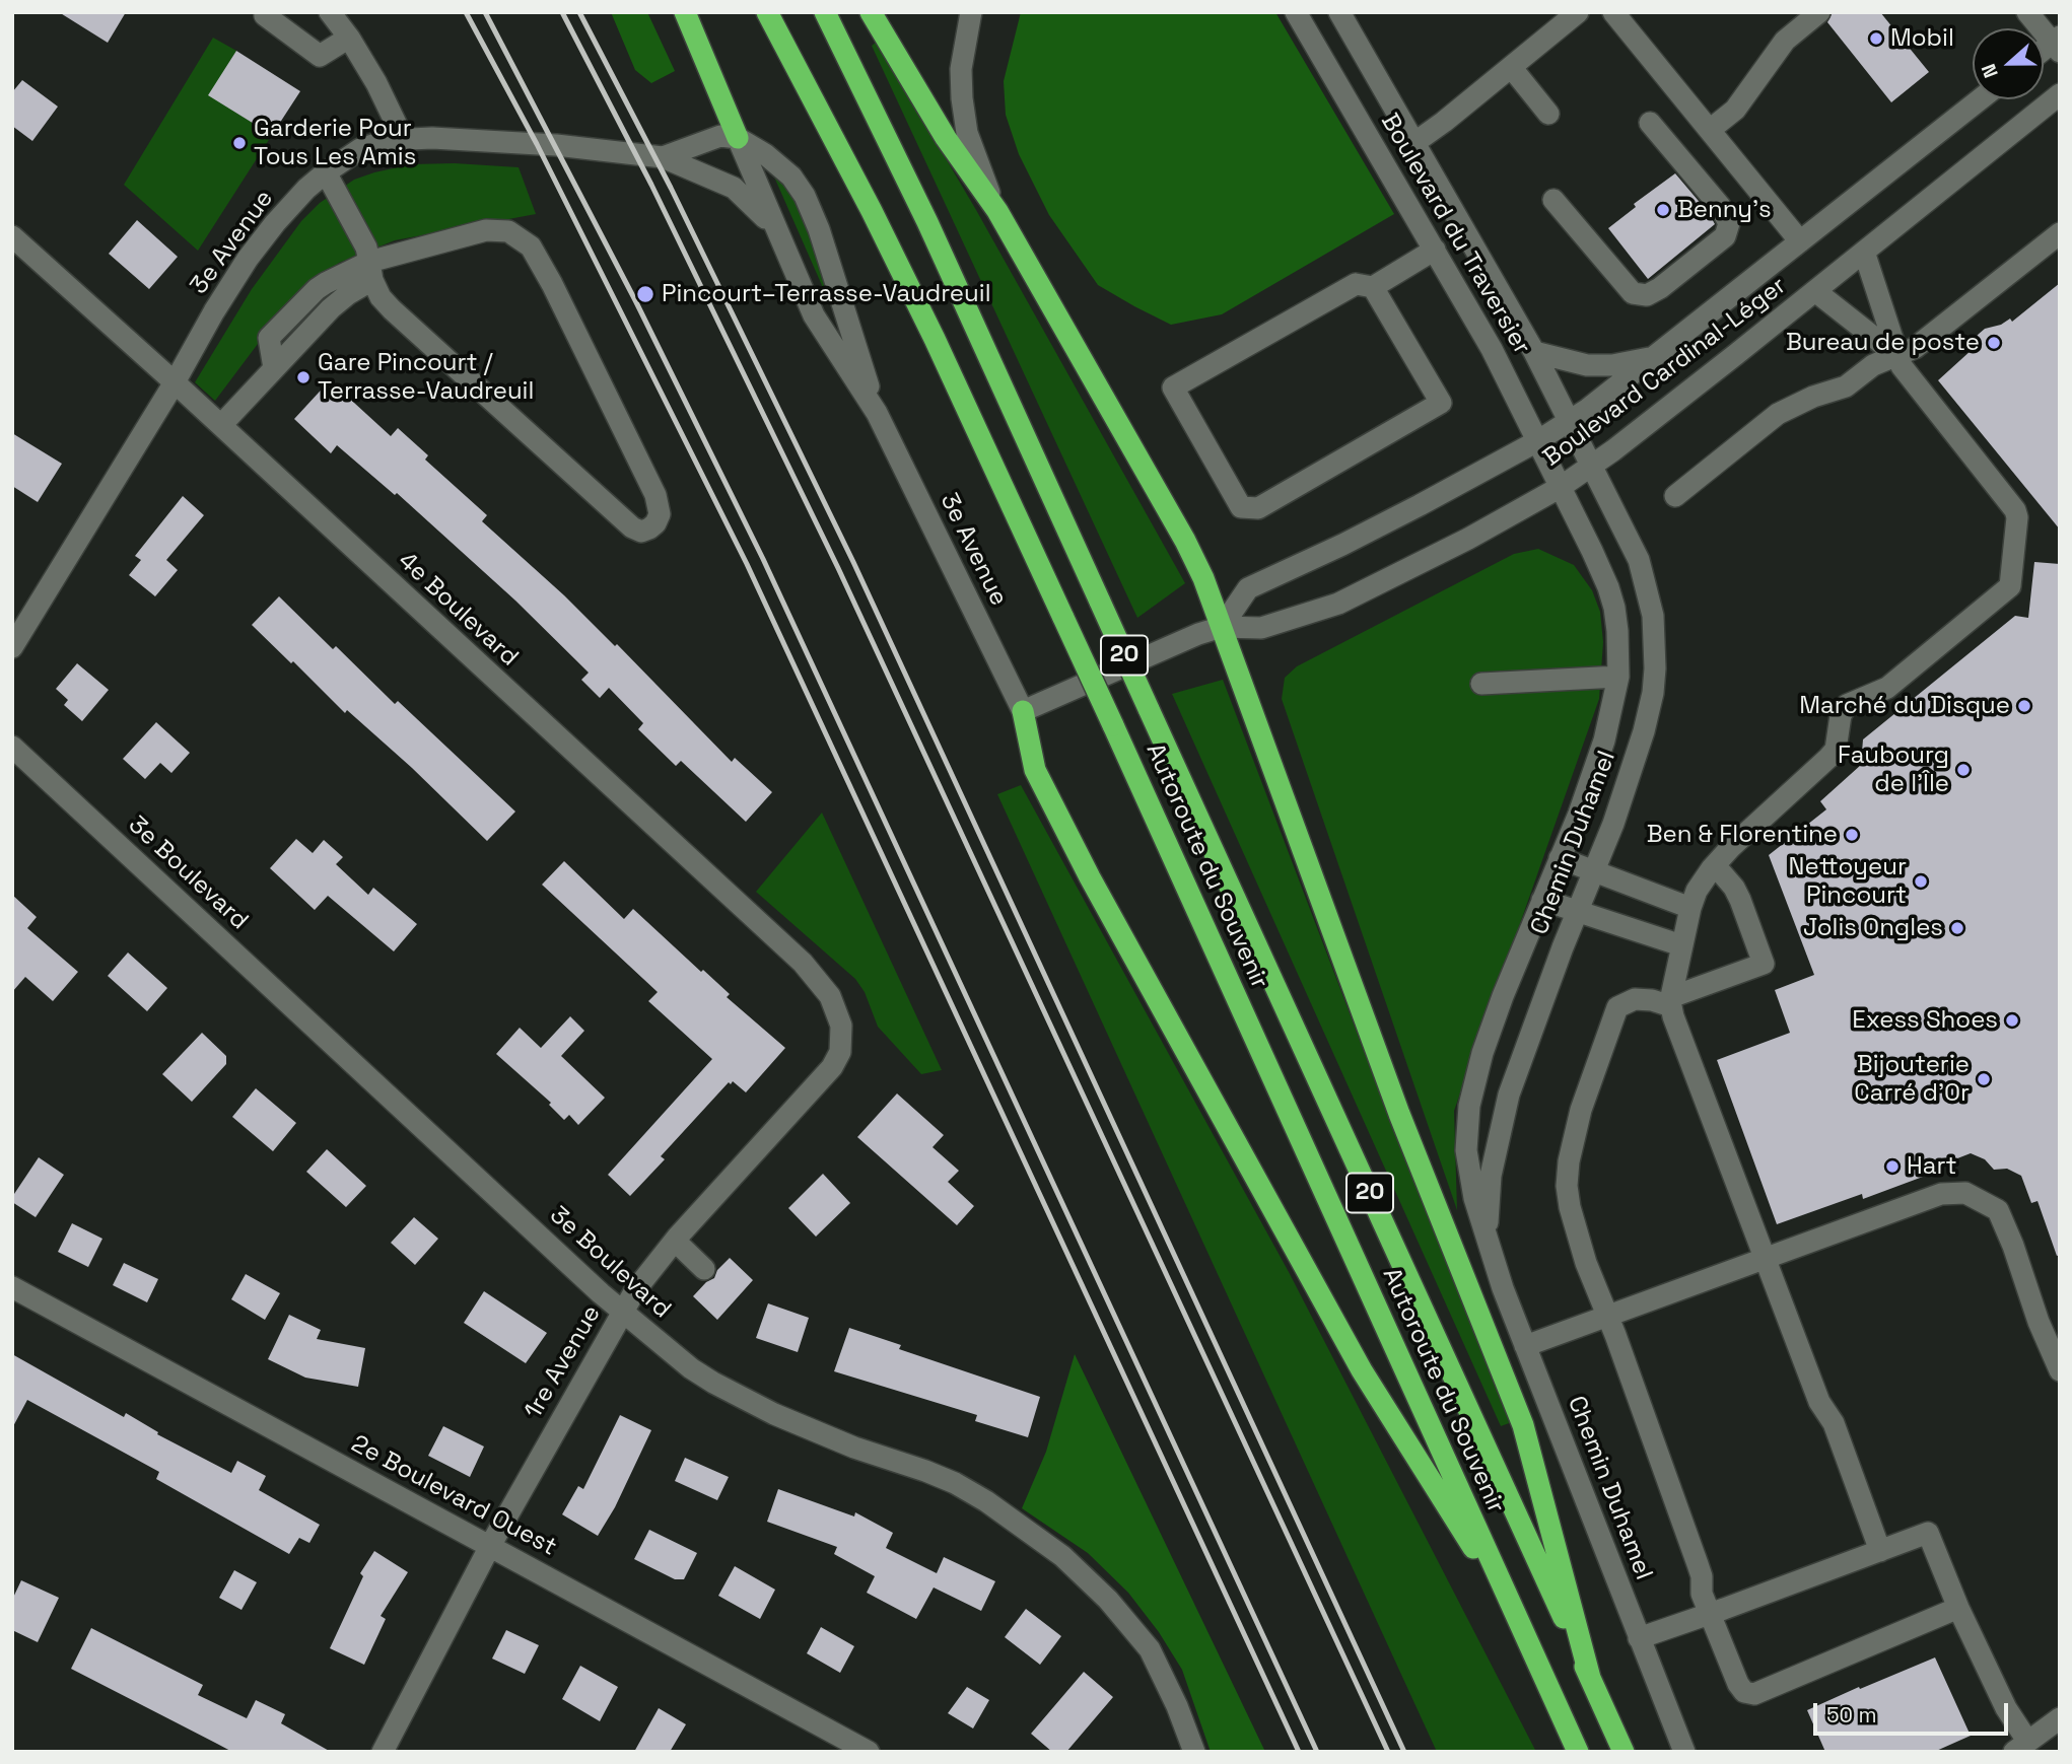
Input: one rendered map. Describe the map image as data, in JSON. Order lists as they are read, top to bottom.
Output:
{
  "streets": {
    "highway": ["20", "Autoroute du Souvenir"],
    "street": [
      "Boulevard du Traversier",
      "3e Avenue",
      "Boulevard Cardinal-Léger",
      "4e Boulevard",
      "Chemin Duhamel",
      "3e Boulevard",
      "1re Avenue",
      "2e Boulevard Ouest"
    ]
  },
  "crossings": [
    ["Boulevard du Traversier", "Boulevard Cardinal-Léger"],
    ["Boulevard du Traversier", "Chemin Duhamel"],
    ["3e Avenue", "Boulevard Cardinal-Léger"],
    ["3e Avenue", "4e Boulevard"],
    ["Boulevard Cardinal-Léger", "Chemin Duhamel"],
    ["4e Boulevard", "1re Avenue"],
    ["3e Boulevard", "1re Avenue"],
    ["1re Avenue", "2e Boulevard Ouest"]
  ],
  "places": [
    "Mobil",
    "Garderie Pour Tous Les Amis",
    "Benny's",
    "Pincourt–Terrasse-Vaudreuil",
    "Bureau de poste",
    "Gare Pincourt / Terrasse-Vaudreuil",
    "Marché du Disque",
    "Faubourg de l’Île",
    "Ben & Florentine",
    "Nettoyeur Pincourt",
    "Jolis Ongles",
    "Exess Shoes",
    "Bijouterie Carré d'Or",
    "Hart"
  ],
  "scale_bar": "50 m",
  "north": "left"
}
